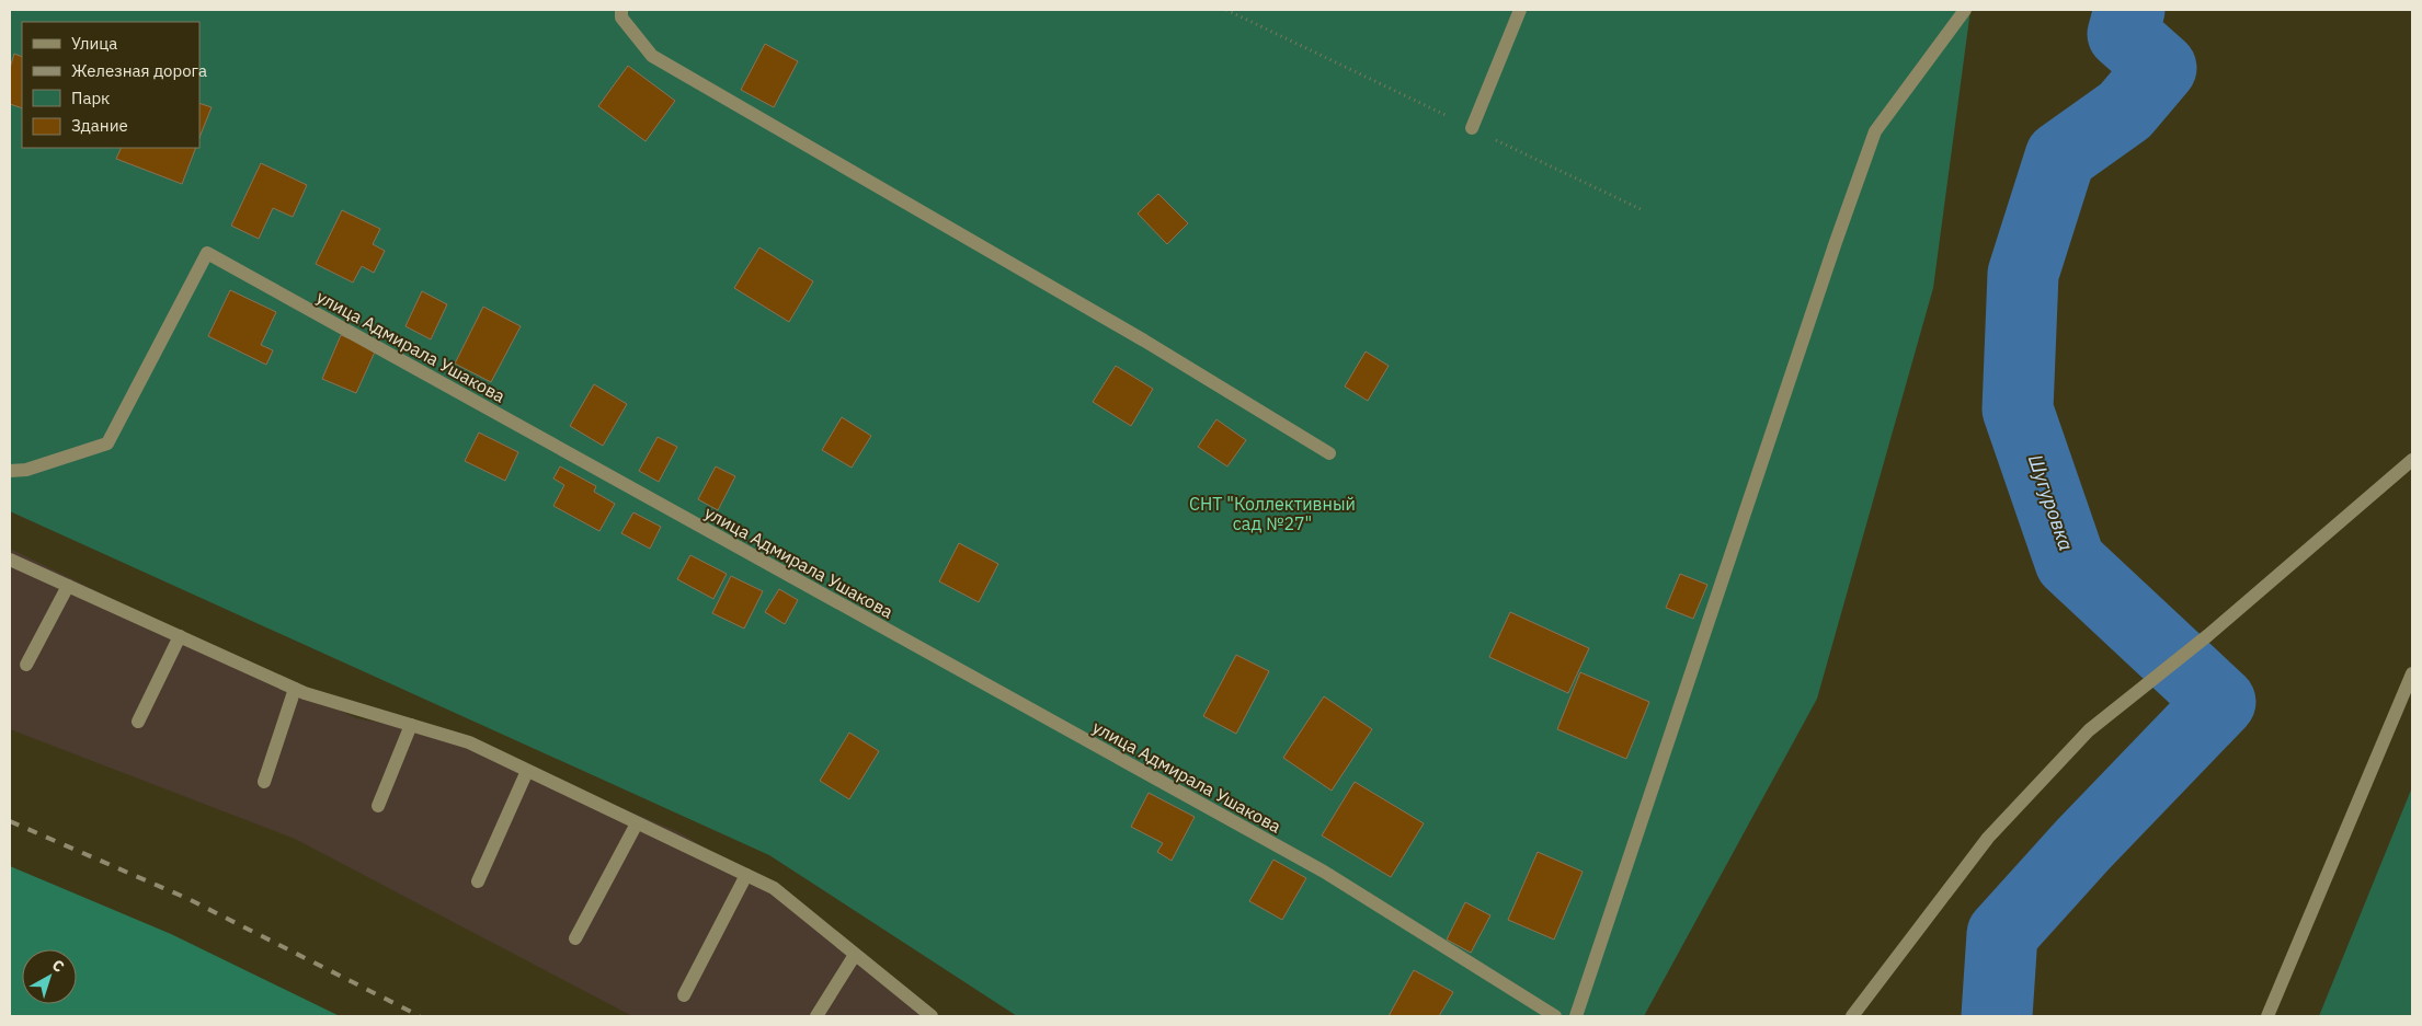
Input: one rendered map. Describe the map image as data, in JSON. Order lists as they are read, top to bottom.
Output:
{
  "streets": {
    "street": ["улица Адмирала Ушакова"]
  },
  "water": ["Шугуровка"],
  "parks": ["СНТ \"Коллективный сад №27\""],
  "legend": [
    "Улица",
    "Железная дорога",
    "Парк",
    "Здание"
  ],
  "north": "top right"
}
